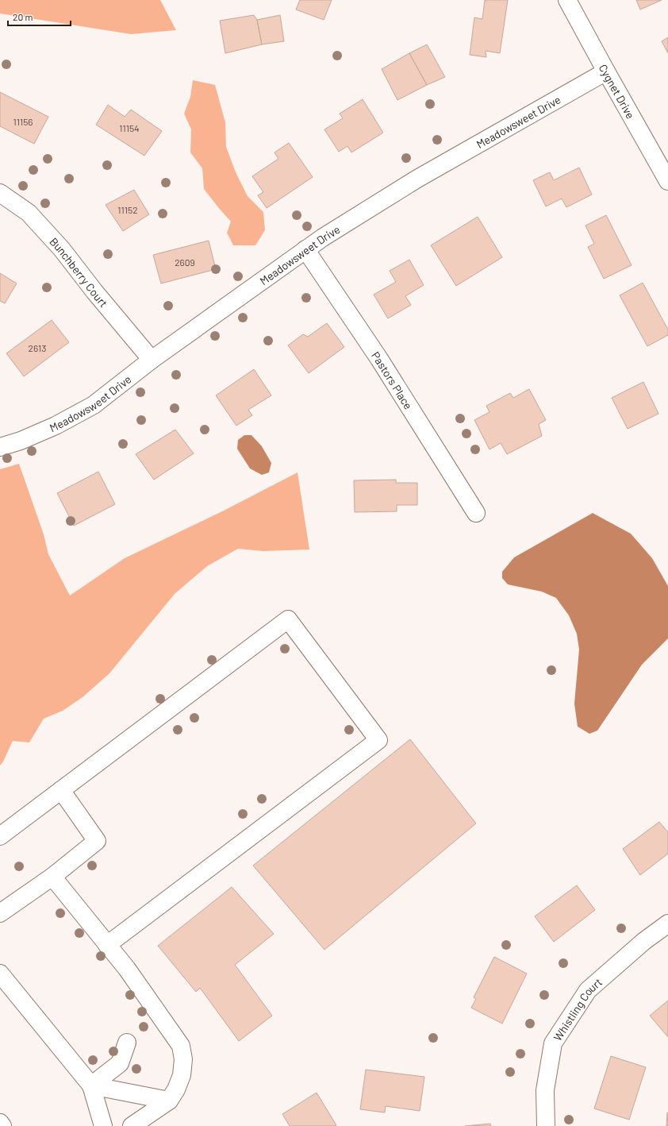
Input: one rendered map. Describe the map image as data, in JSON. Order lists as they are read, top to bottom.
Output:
{
  "streets": {
    "main road": [
      "Cygnet Drive",
      "Meadowsweet Drive",
      "Bunchberry Court",
      "Pastors Place",
      "Whistling Court"
    ]
  },
  "crossings": [
    ["Cygnet Drive", "Meadowsweet Drive"],
    ["Meadowsweet Drive", "Bunchberry Court"],
    ["Meadowsweet Drive", "Pastors Place"]
  ],
  "house_numbers": [
    "11156",
    "11154",
    "11152",
    "2609",
    "2613"
  ],
  "scale_bar": "20 m"
}
